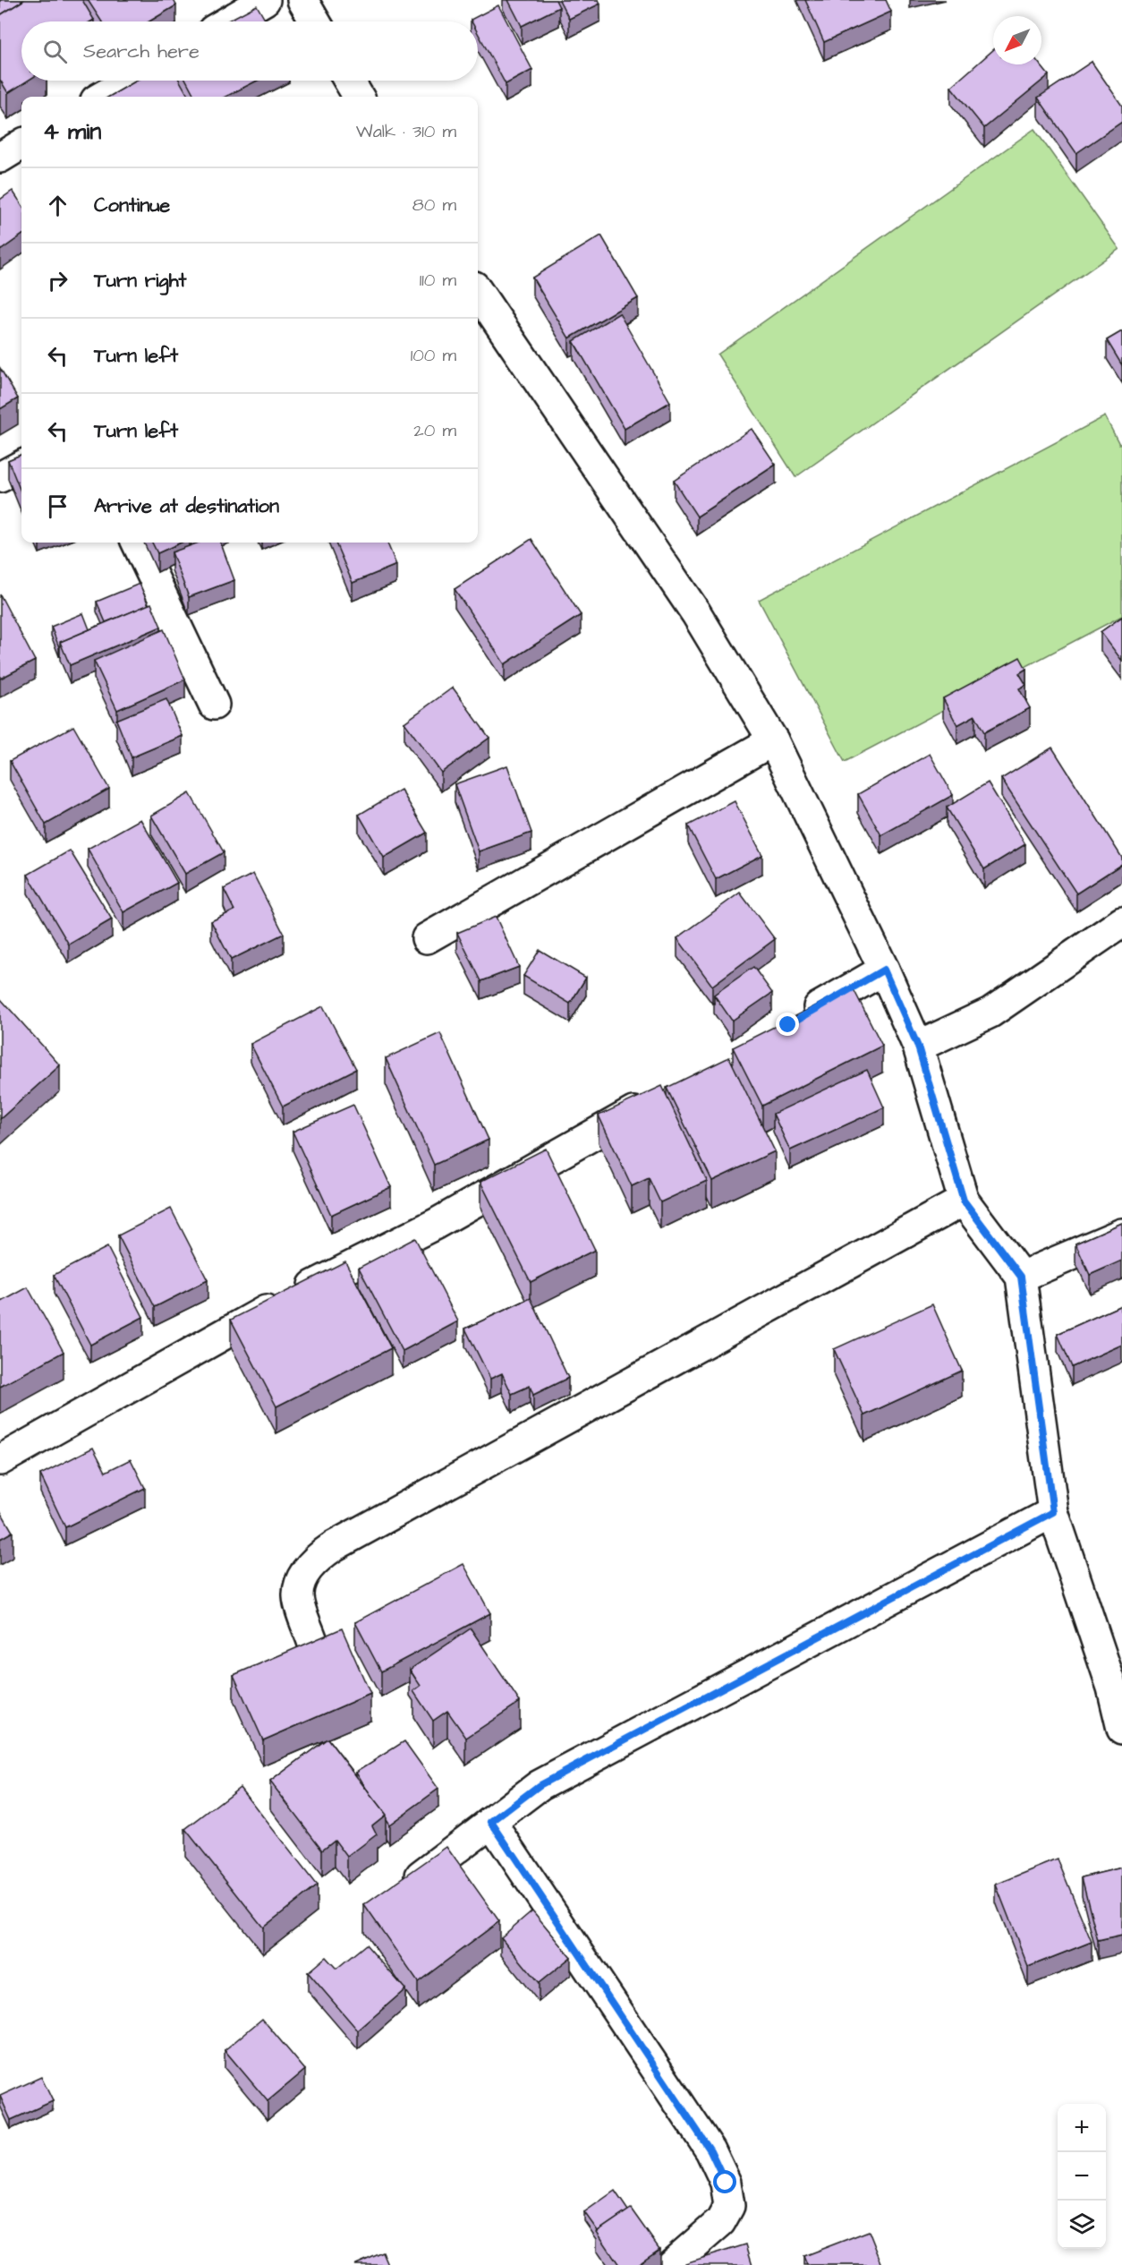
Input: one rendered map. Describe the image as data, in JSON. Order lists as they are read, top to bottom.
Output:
{
  "north": "bottom left",
  "page": {
    "search": "Search here",
    "heading": ["4 min", "Walk · 310 m"],
    "list": [
      ["Continue", "80 m"],
      ["Turn right", "110 m"],
      ["Turn left", "100 m"],
      ["Turn left", "20 m"],
      "Arrive at destination"
    ],
    "map_buttons": ["+", "−"]
  }
}
